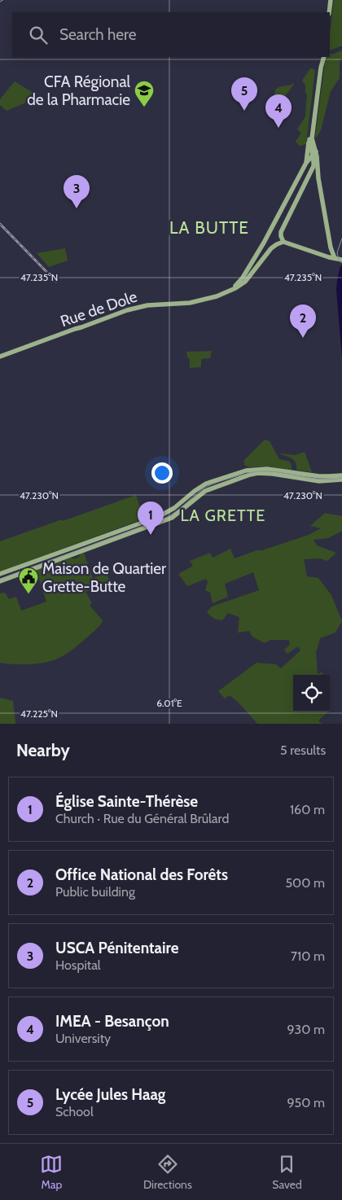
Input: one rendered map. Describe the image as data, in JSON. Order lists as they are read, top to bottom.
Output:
{
  "streets": {
    "main road": ["Rue de Dole"]
  },
  "districts": ["LA BUTTE", "LA GRETTE"],
  "places": {
    "school or university": ["CFA Régional de la Pharmacie"],
    "public building": ["Maison de Quartier Grette-Butte"]
  },
  "page": {
    "search": "Search here",
    "pins": [
      "5",
      "4",
      "3",
      "2",
      "1"
    ],
    "heading": ["Nearby", "5 results"],
    "list": [
      {
        "mark": "1",
        "name": "Église Sainte-Thérèse",
        "note": "Church · Rue du Général Brûlard",
        "value": "160 m"
      },
      {
        "mark": "2",
        "name": "Office National des Forêts",
        "note": "Public building",
        "value": "500 m"
      },
      {
        "mark": "3",
        "name": "USCA Pénitentaire",
        "note": "Hospital",
        "value": "710 m"
      },
      {
        "mark": "4",
        "name": "IMEA - Besançon",
        "note": "University",
        "value": "930 m"
      },
      {
        "mark": "5",
        "name": "Lycée Jules Haag",
        "note": "School",
        "value": "950 m"
      }
    ],
    "nav": ["Map", "Directions", "Saved"]
  },
  "coordinates": [
    "47.235°N",
    "47.230°N",
    "6.01°E",
    "47.225°N"
  ]
}
